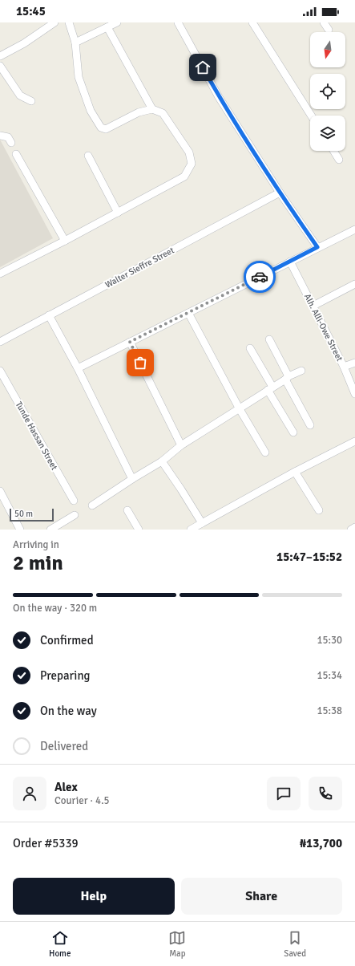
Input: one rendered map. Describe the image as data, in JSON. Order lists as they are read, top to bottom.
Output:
{
  "streets": {
    "street": ["Walter Sieffre Street", "Alh. Alli-Owe Street", "Tunde Hassan Street"]
  },
  "scale_bar": "50 m",
  "north": "bottom",
  "page": {
    "status": "15:45",
    "scale": "50 m",
    "heading": ["2 min", "Arriving in", "15:47–15:52"],
    "panel": [
      "Alex",
      "Courier · 4.5",
      "Order #5339",
      "₦13,700"
    ],
    "bar": "On the way · 320 m",
    "list": [
      ["Confirmed", "15:30"],
      ["Preparing", "15:34"],
      ["On the way", "15:38"],
      "Delivered"
    ],
    "buttons": ["Help", "Share"],
    "tabs": ["Home", "Map", "Saved"]
  }
}
